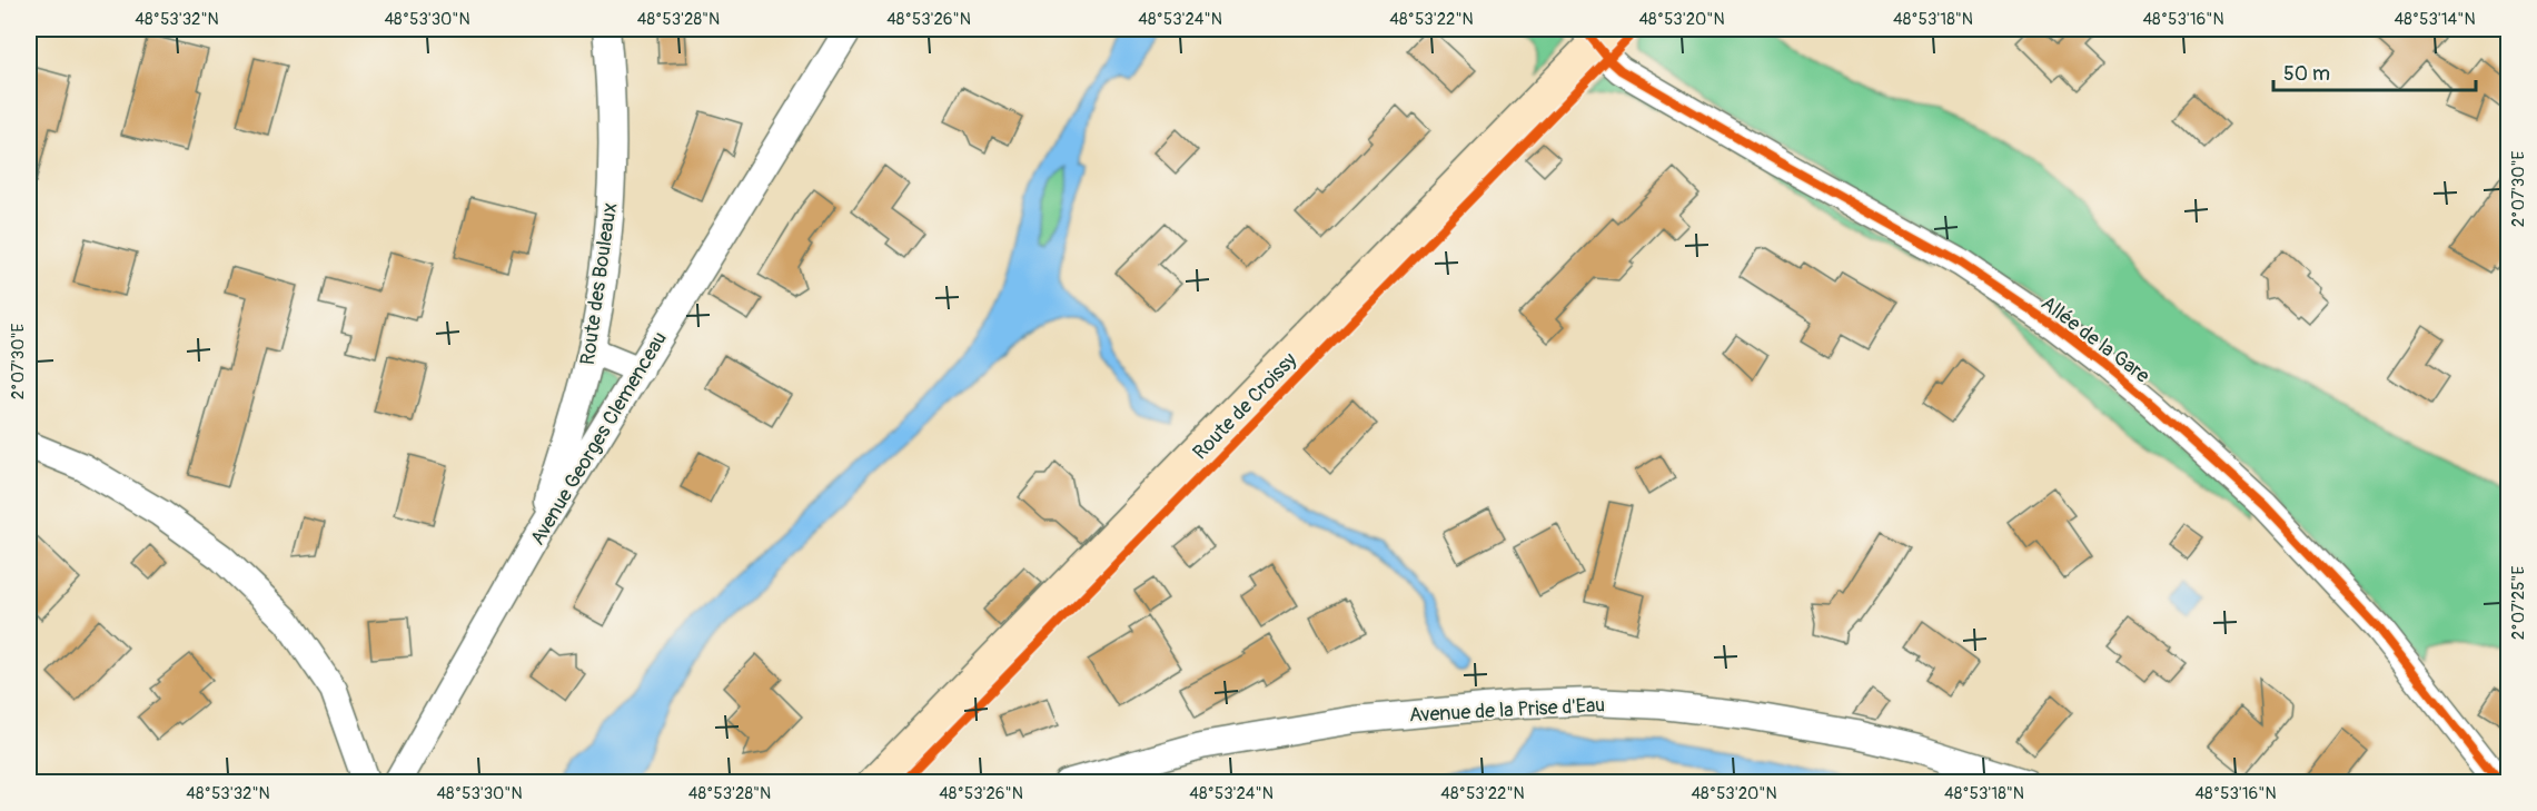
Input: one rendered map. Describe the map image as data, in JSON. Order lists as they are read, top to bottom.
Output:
{
  "streets": {
    "main road": ["Route de Croissy"],
    "street": [
      "Route des Bouleaux",
      "Allée de la Gare",
      "Avenue Georges Clemenceau",
      "Avenue de la Prise d'Eau"
    ]
  },
  "crossings": [
    ["Route des Bouleaux", "Avenue Georges Clemenceau"],
    ["Allée de la Gare", "Route de Croissy"]
  ],
  "scale_bar": "50 m",
  "coordinates": [
    "48°53'32\"N",
    "48°53'30\"N",
    "48°53'28\"N",
    "48°53'26\"N",
    "48°53'24\"N",
    "48°53'22\"N",
    "48°53'20\"N",
    "48°53'18\"N",
    "48°53'16\"N",
    "48°53'14\"N",
    "2°07'30\"E",
    "2°07'25\"E"
  ]
}
